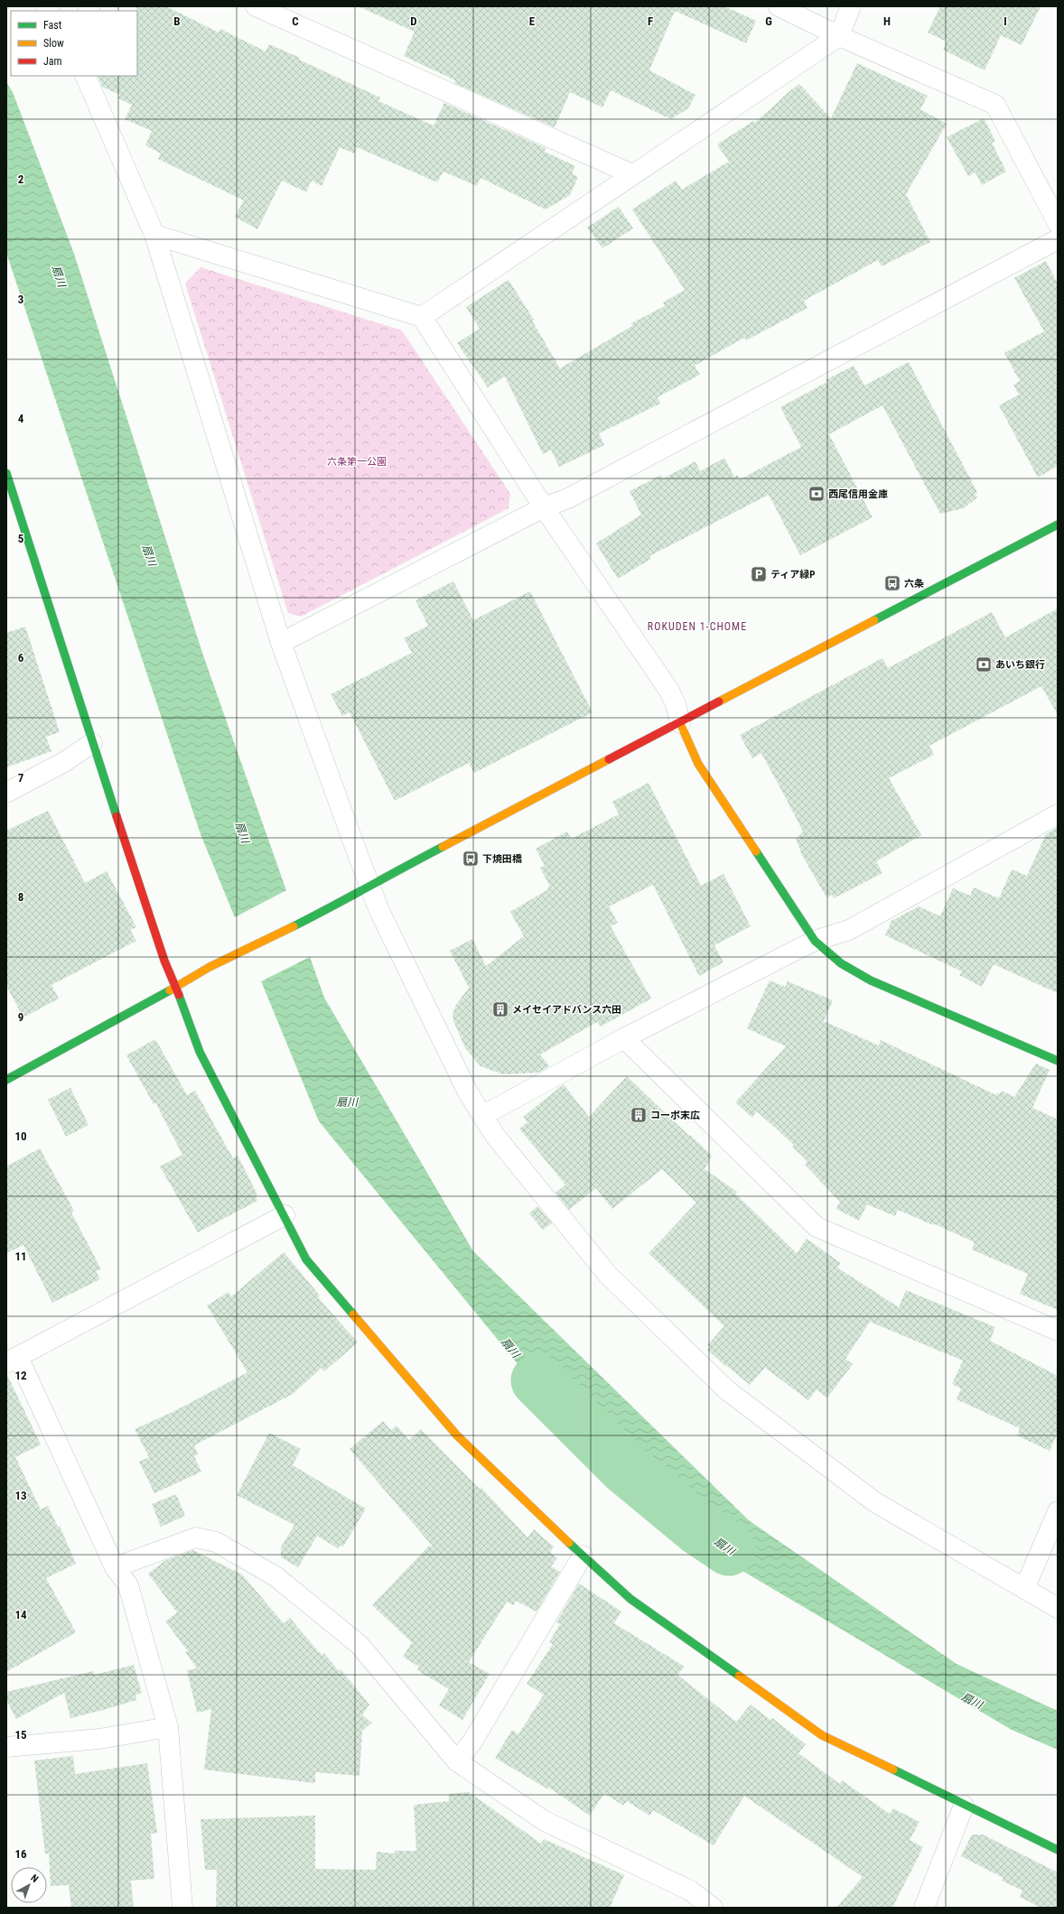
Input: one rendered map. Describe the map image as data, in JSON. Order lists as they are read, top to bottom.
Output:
{
  "districts": ["ROKUDEN 1-CHOME"],
  "water": ["扇川"],
  "parks": ["六条第一公園"],
  "places": {
    "bank": ["西尾信用金庫", "あいち銀行"],
    "parking": ["ティア緑P"],
    "bus stop": ["六条", "下焼田橋"],
    "building": ["メイセイアドバンス六田", "コーポ末広"]
  },
  "legend": ["Fast", "Slow", "Jam"],
  "north": "top right",
  "grid": {
    "columns": [
      "B",
      "C",
      "D",
      "E",
      "F",
      "G",
      "H",
      "I"
    ],
    "rows": [
      "2",
      "3",
      "4",
      "5",
      "6",
      "7",
      "8",
      "9",
      "10",
      "11",
      "12",
      "13",
      "14",
      "15",
      "16"
    ]
  }
}
